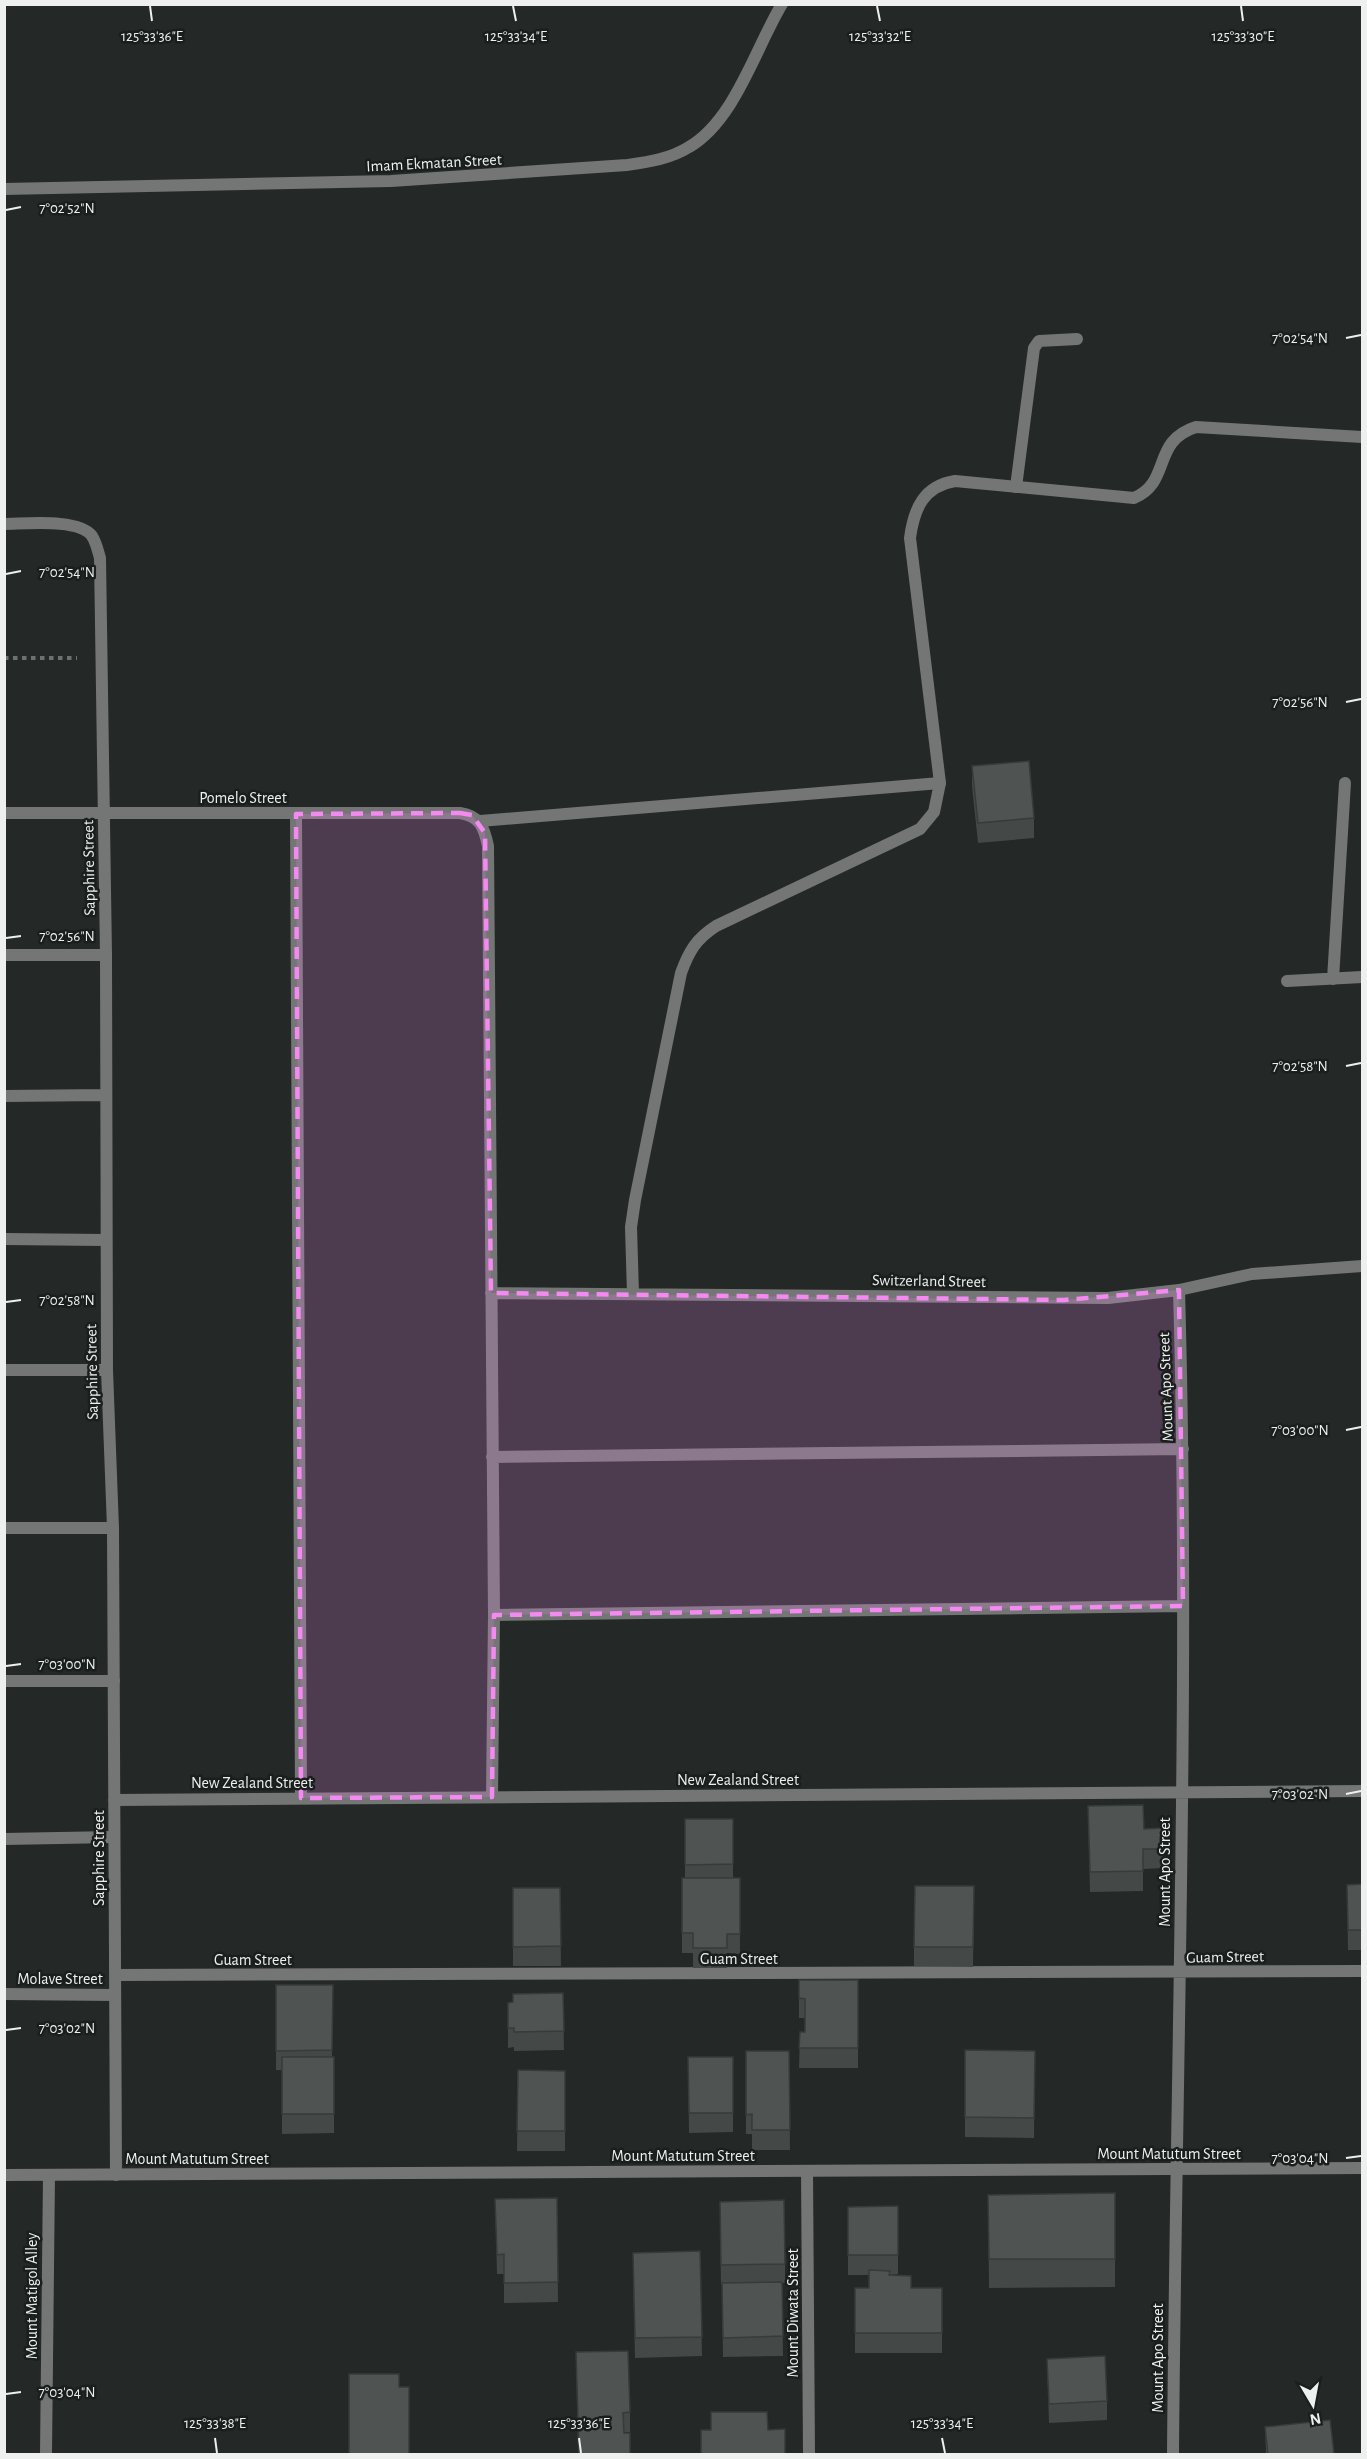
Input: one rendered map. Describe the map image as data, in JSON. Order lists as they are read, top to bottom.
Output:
{
  "streets": {
    "street": [
      "Imam Ekmatan Street",
      "Pomelo Street",
      "Sapphire Street",
      "Switzerland Street",
      "Mount Apo Street",
      "New Zealand Street",
      "Guam Street",
      "Molave Street",
      "Mount Matutum Street",
      "Mount Matigol Alley",
      "Mount Diwata Street"
    ]
  },
  "crossings": [
    ["Pomelo Street", "Sapphire Street"],
    ["Sapphire Street", "New Zealand Street"],
    ["Sapphire Street", "Guam Street"],
    ["Sapphire Street", "Molave Street"],
    ["Sapphire Street", "Mount Matutum Street"],
    ["Switzerland Street", "Mount Apo Street"],
    ["Mount Apo Street", "New Zealand Street"],
    ["Mount Apo Street", "Guam Street"],
    ["Mount Apo Street", "Mount Matutum Street"],
    ["Mount Matutum Street", "Mount Matigol Alley"],
    ["Mount Matutum Street", "Mount Diwata Street"]
  ],
  "north": "bottom",
  "coordinates": [
    "125°33'36\"E",
    "125°33'34\"E",
    "125°33'32\"E",
    "125°33'30\"E",
    "7°02'52\"N",
    "7°02'54\"N",
    "7°02'56\"N",
    "7°02'58\"N",
    "7°03'00\"N",
    "7°03'02\"N",
    "7°03'04\"N",
    "125°33'38\"E"
  ]
}
